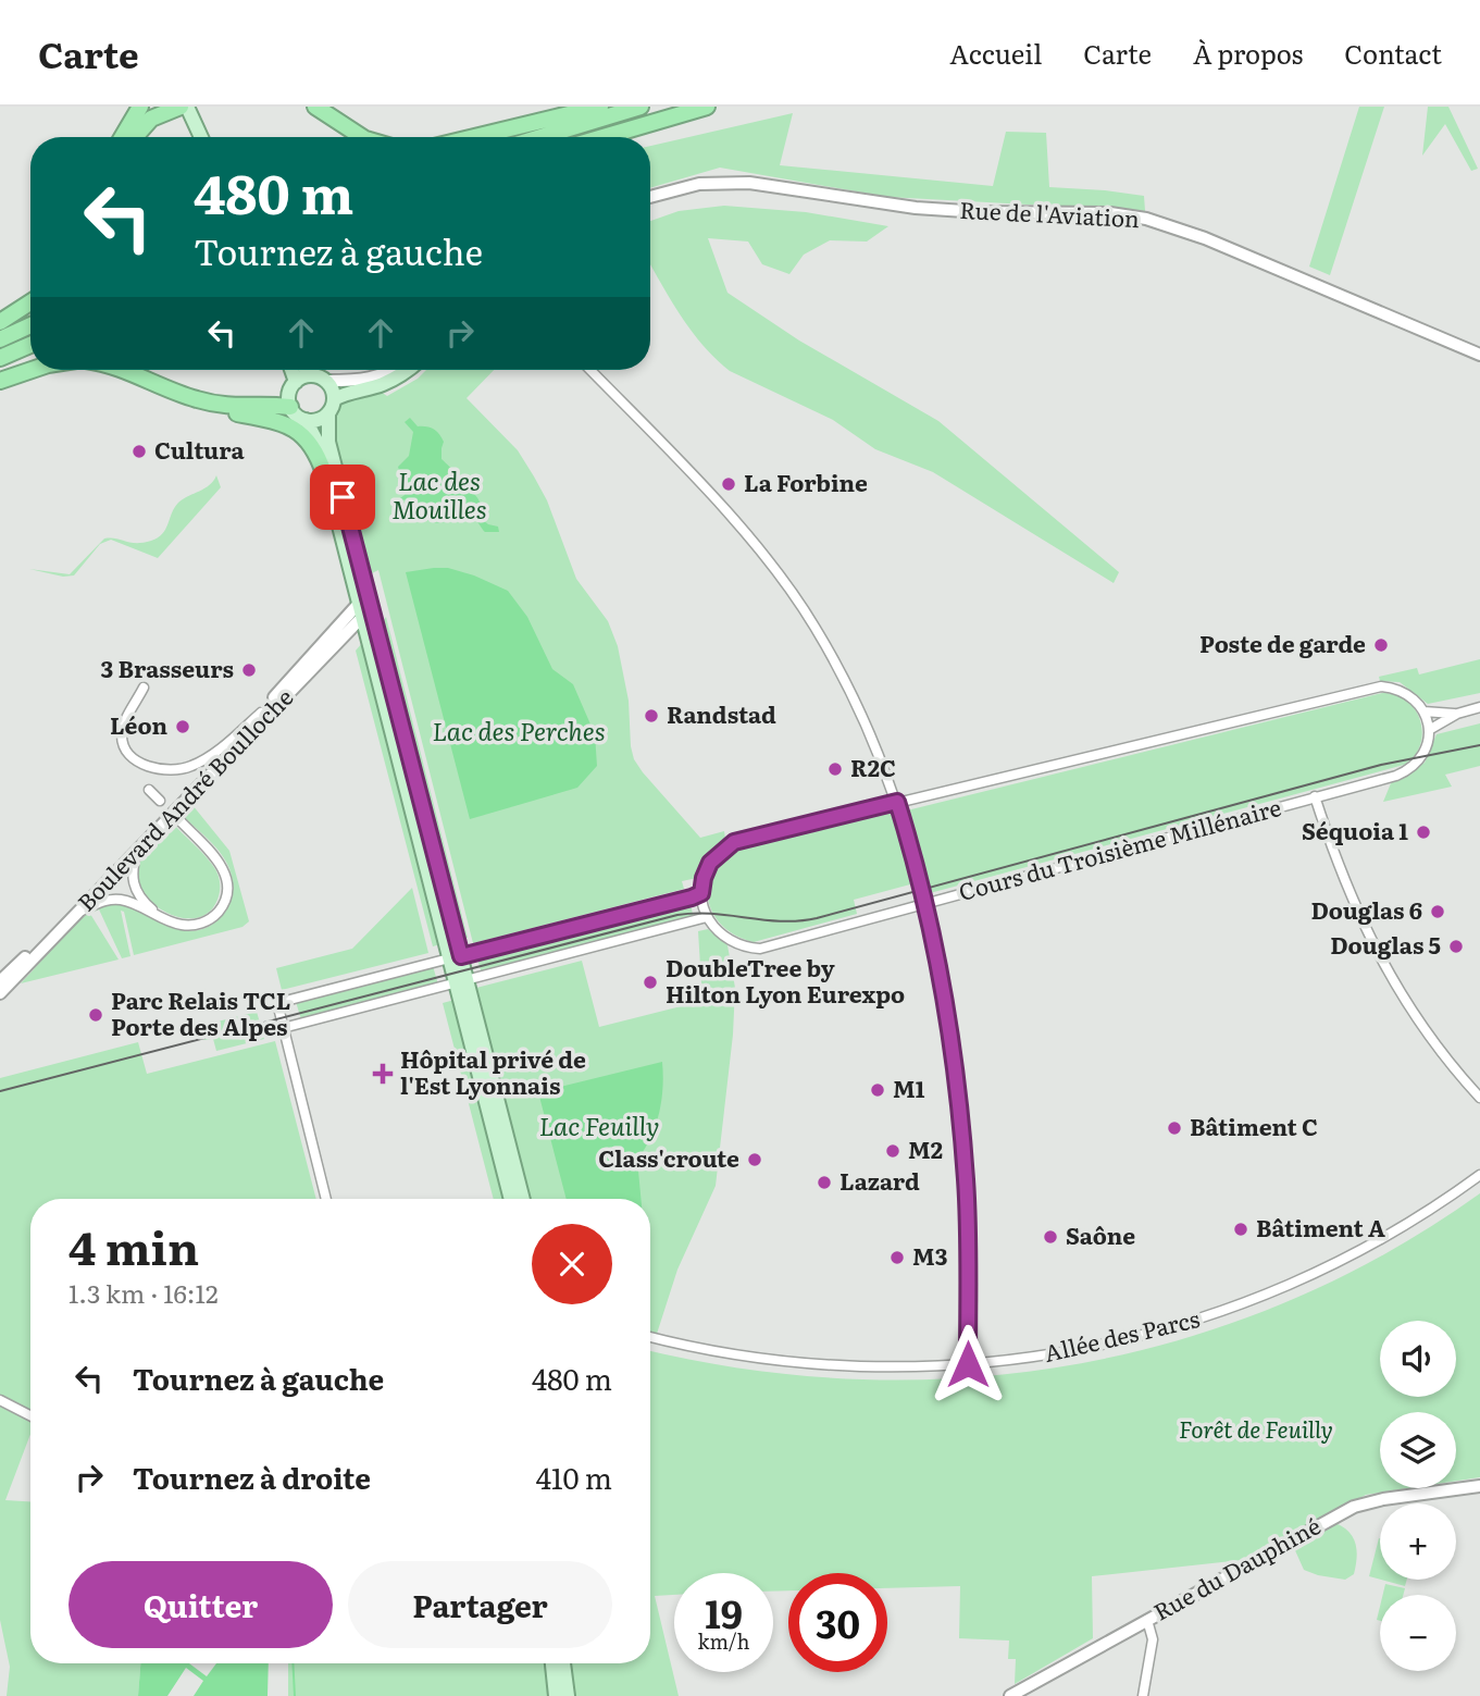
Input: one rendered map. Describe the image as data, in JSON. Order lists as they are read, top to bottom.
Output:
{
  "streets": {
    "street": [
      "Rue de l'Aviation",
      "Boulevard André Boulloche",
      "Cours du Troisième Millénaire",
      "Allée des Parcs",
      "Rue du Dauphiné"
    ]
  },
  "water": ["Lac des Mouilles", "Lac des Perches", "Lac Feuilly"],
  "parks": ["Forêt de Feuilly"],
  "places": {
    "other": [
      "Cultura",
      "La Forbine",
      "Poste de garde",
      "3 Brasseurs",
      "Randstad",
      "Léon",
      "R2C",
      "Séquoia 1",
      "Douglas 6",
      "Douglas 5",
      "DoubleTree by Hilton Lyon Eurexpo",
      "Parc Relais TCL Porte des Alpes",
      "M1",
      "Bâtiment C",
      "M2",
      "Class'croute",
      "Lazard",
      "Bâtiment A",
      "Saône",
      "M3"
    ],
    "health": ["Hôpital privé de l'Est Lyonnais"]
  },
  "page": {
    "header": "Carte",
    "nav": [
      "Accueil",
      "Carte",
      "À propos",
      "Contact"
    ],
    "turn": ["480 m", "Tournez à gauche"],
    "heading": ["4 min", "1.3 km · 16:12"],
    "map_buttons": ["+", "−"],
    "list": [
      {
        "name": "Tournez à gauche",
        "value": "480 m"
      },
      {
        "name": "Tournez à droite",
        "value": "410 m"
      }
    ],
    "buttons": ["Quitter", "Partager"],
    "speed": "19 km/h",
    "limit": "30"
  }
}
